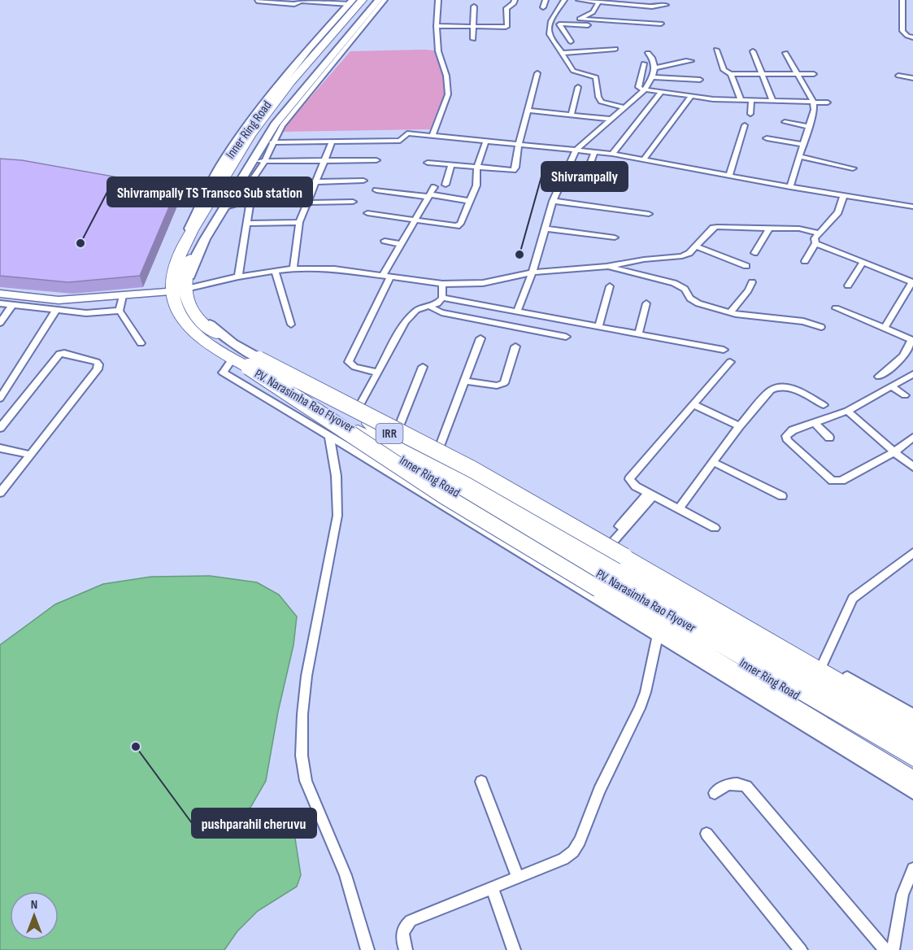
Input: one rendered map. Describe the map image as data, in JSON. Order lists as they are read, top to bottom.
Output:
{
  "streets": {
    "highway": ["P.V. Narasimha Rao Flyover"],
    "main road": ["Inner Ring Road", "IRR"]
  },
  "places": ["Shivrampally TS Transco Sub station", "Shivrampally", "pushparahil cheruvu"],
  "north": "top"
}
